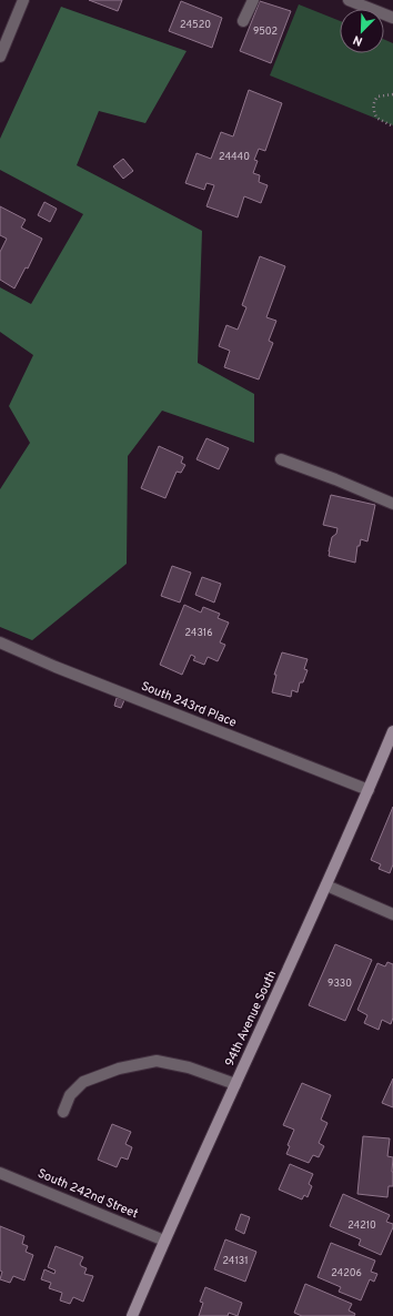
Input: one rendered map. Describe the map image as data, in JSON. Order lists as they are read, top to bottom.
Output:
{
  "streets": {
    "street": ["South 243rd Place", "94th Avenue South", "South 242nd Street"]
  },
  "crossings": [
    ["South 243rd Place", "94th Avenue South"],
    ["94th Avenue South", "South 242nd Street"]
  ],
  "house_numbers": [
    "24520",
    "9502",
    "24440",
    "24316",
    "9330",
    "24210",
    "24131",
    "24206"
  ],
  "north": "bottom left"
}
